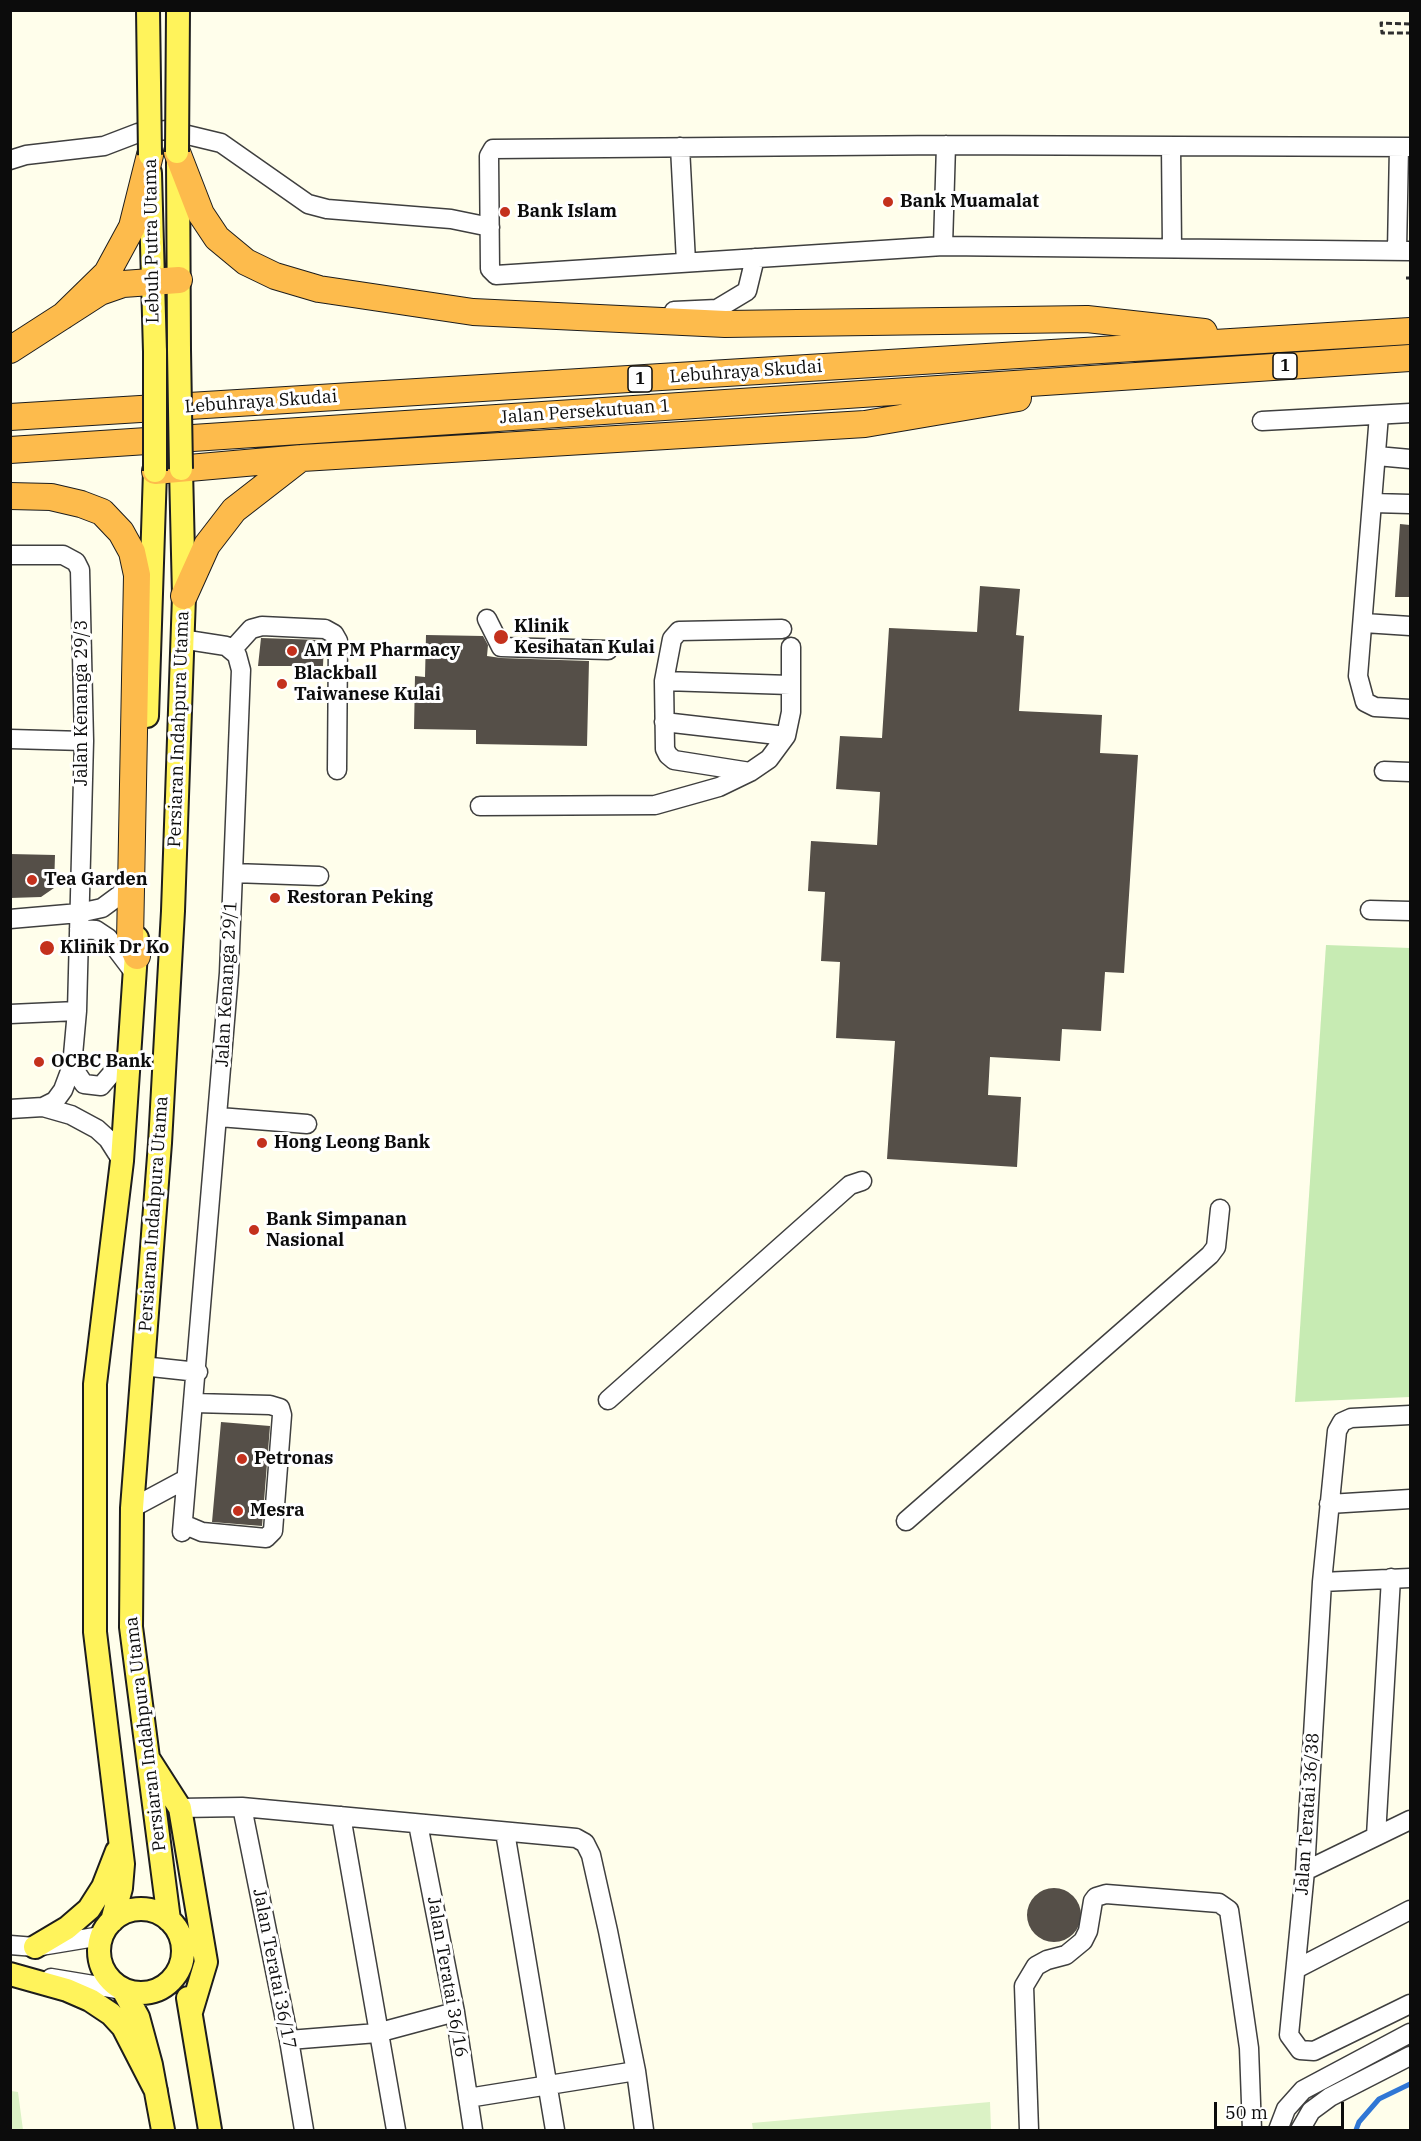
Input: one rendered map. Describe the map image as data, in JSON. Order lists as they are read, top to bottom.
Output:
{
  "streets": {
    "highway": ["1", "Lebuhraya Skudai", "Jalan Persekutuan 1"],
    "main road": ["Lebuh Putra Utama", "Persiaran Indahpura Utama"],
    "street": [
      "Jalan Kenanga 29/3",
      "Jalan Kenanga 29/1",
      "Jalan Teratai 36/38",
      "Jalan Teratai 36/17",
      "Jalan Teratai 36/16"
    ]
  },
  "crossings": [
    ["Lebuh Putra Utama", "Persiaran Indahpura Utama"],
    ["1", "Jalan Persekutuan 1"]
  ],
  "places": [
    "Bank Muamalat",
    "Bank Islam",
    "Klinik Kesihatan Kulai",
    "AM PM Pharmacy",
    "Blackball Taiwanese Kulai",
    "Tea Garden",
    "Restoran Peking",
    "Klinik Dr Ko",
    "OCBC Bank",
    "Hong Leong Bank",
    "Bank Simpanan Nasional",
    "Petronas",
    "Mesra"
  ],
  "scale_bar": "50 m"
}
